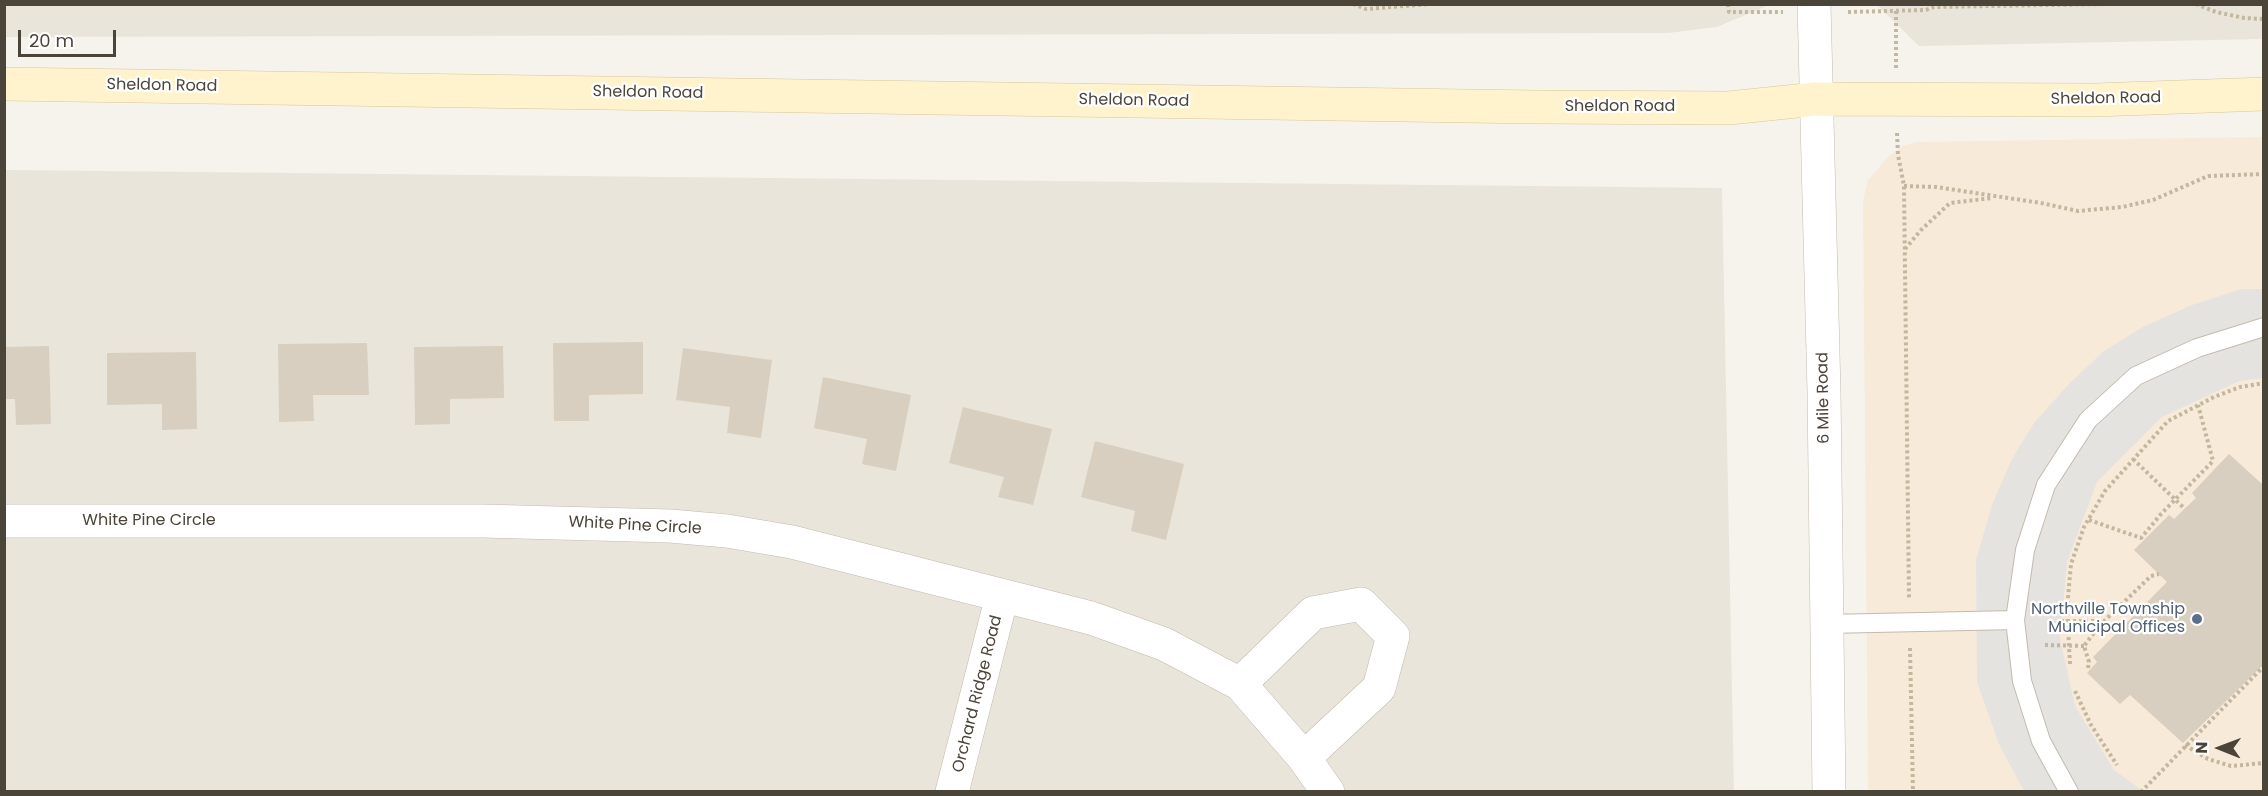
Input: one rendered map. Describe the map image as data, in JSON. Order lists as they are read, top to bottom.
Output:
{
  "streets": {
    "main road": ["Sheldon Road"],
    "street": ["6 Mile Road", "White Pine Circle", "Orchard Ridge Road"]
  },
  "crossings": [
    ["Sheldon Road", "6 Mile Road"],
    ["White Pine Circle", "Orchard Ridge Road"]
  ],
  "places": ["Northville Township Municipal Offices"],
  "scale_bar": "20 m",
  "north": "left"
}
